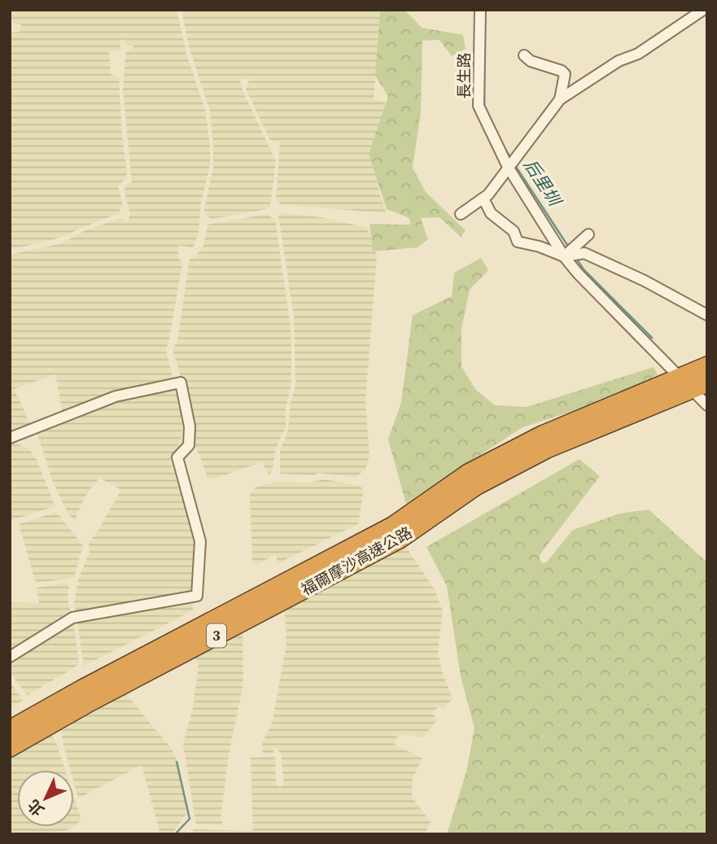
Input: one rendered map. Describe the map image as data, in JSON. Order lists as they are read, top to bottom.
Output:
{
  "streets": {
    "highway": ["福爾摩沙高速公路", "3"],
    "street": ["長生路"]
  },
  "water": ["后里圳"],
  "north": "bottom left"
}
